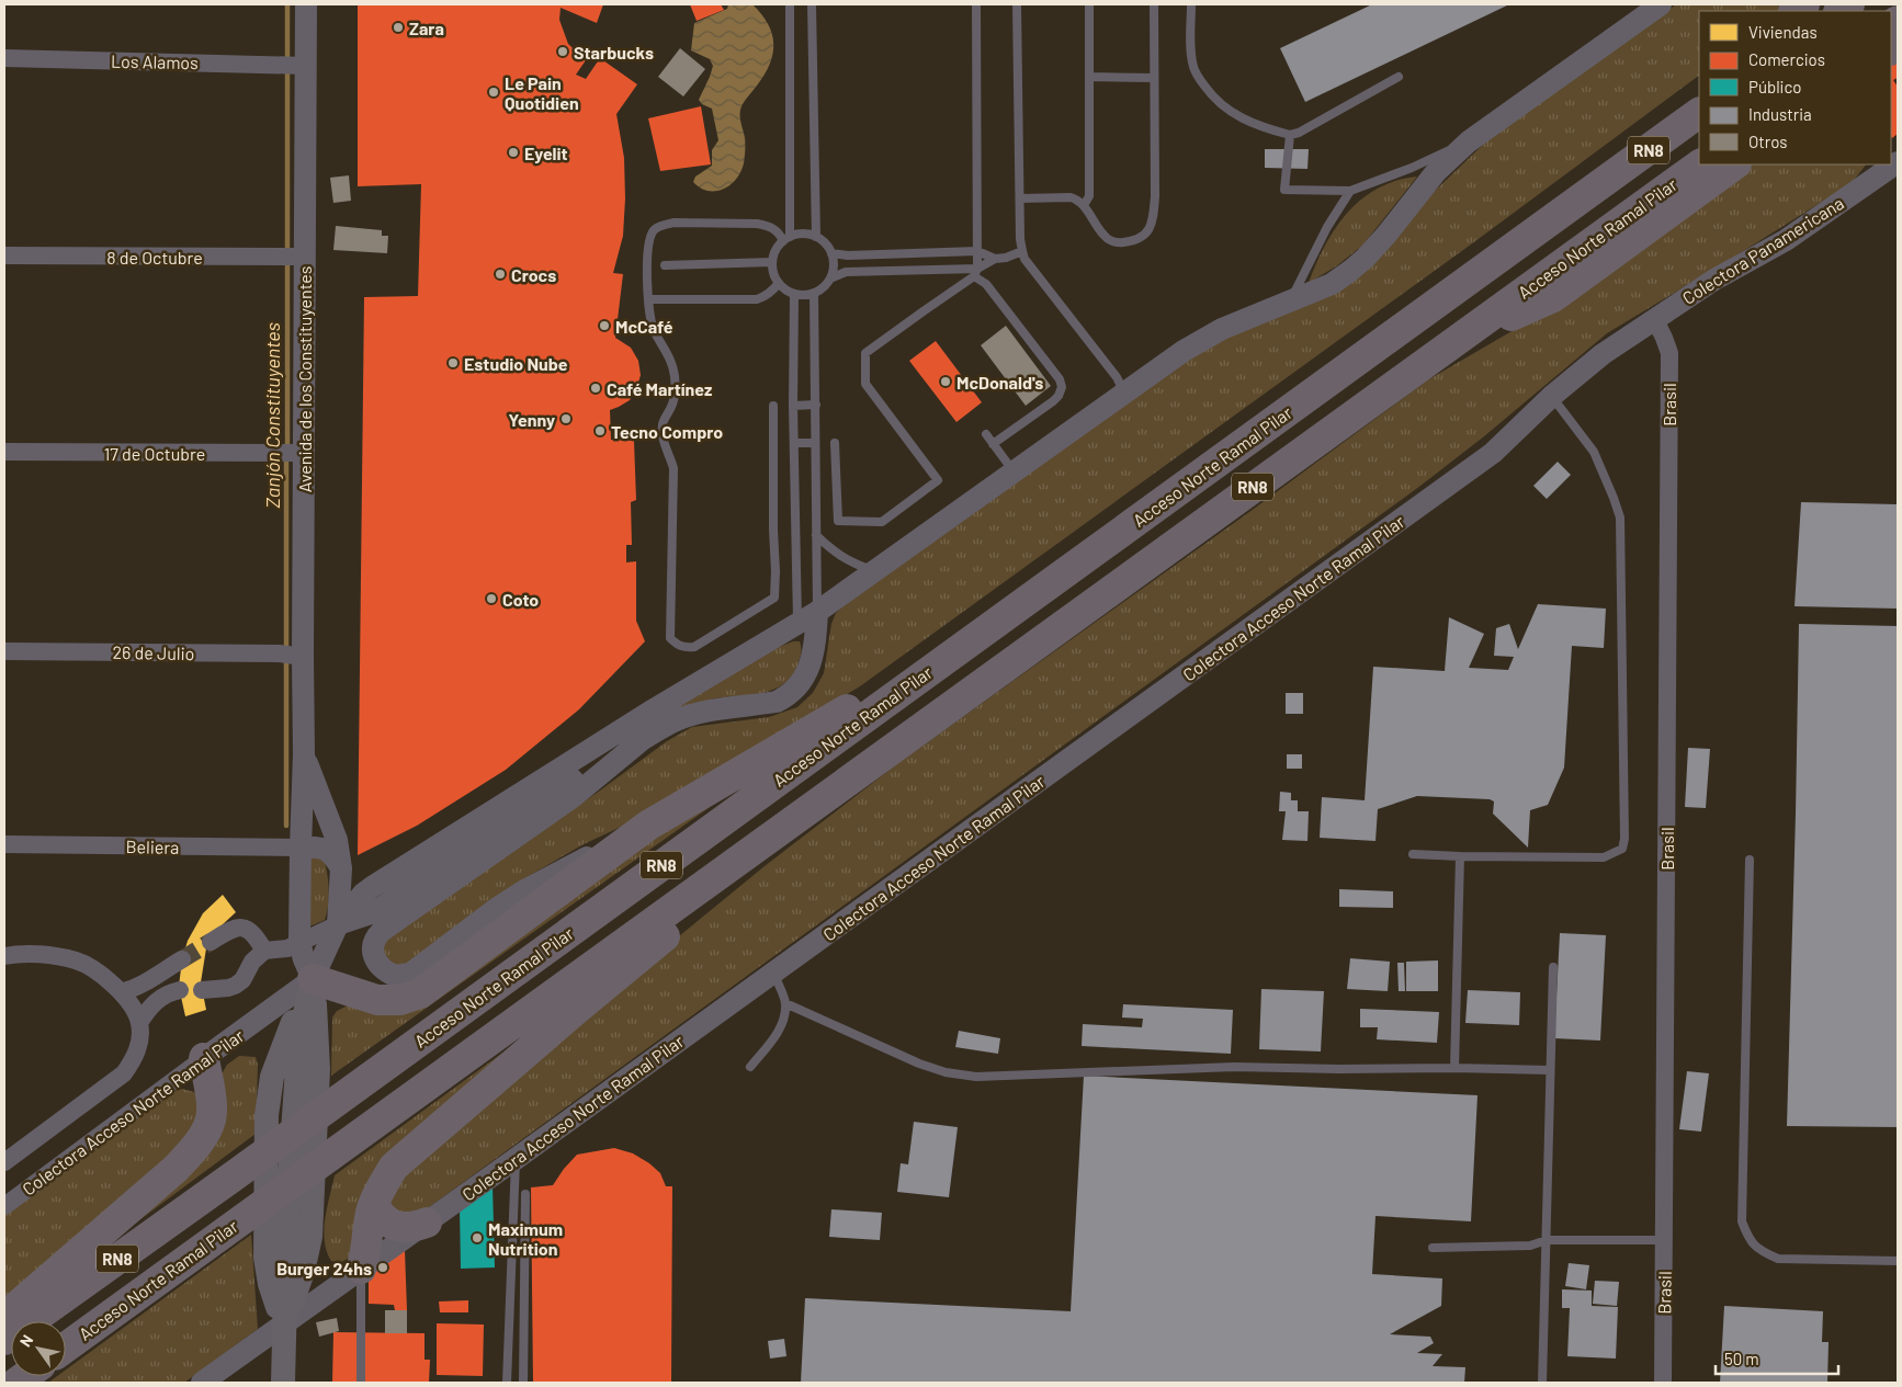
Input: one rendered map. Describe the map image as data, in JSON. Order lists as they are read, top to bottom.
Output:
{
  "streets": {
    "highway": ["RN8", "Acceso Norte Ramal Pilar"],
    "main road": ["Avenida de los Constituyentes"],
    "street": [
      "Los Alamos",
      "Colectora Panamericana",
      "8 de Octubre",
      "Brasil",
      "17 de Octubre",
      "Colectora Acceso Norte Ramal Pilar",
      "26 de Julio",
      "Beliera"
    ]
  },
  "crossings": [
    ["Los Alamos", "Avenida de los Constituyentes"],
    ["Colectora Panamericana", "Brasil"],
    ["Colectora Panamericana", "Colectora Acceso Norte Ramal Pilar"],
    ["8 de Octubre", "Avenida de los Constituyentes"],
    ["Avenida de los Constituyentes", "17 de Octubre"],
    ["Avenida de los Constituyentes", "Colectora Acceso Norte Ramal Pilar"],
    ["Avenida de los Constituyentes", "26 de Julio"],
    ["Avenida de los Constituyentes", "Beliera"],
    ["Brasil", "Colectora Acceso Norte Ramal Pilar"]
  ],
  "water": ["Zanjón Constituyentes"],
  "places": [
    "Zara",
    "Starbucks",
    "Le Pain Quotidien",
    "Eyelit",
    "Crocs",
    "McCafé",
    "Estudio Nube",
    "McDonald's",
    "Café Martínez",
    "Yenny",
    "Tecno Compro",
    "Coto",
    "Maximum Nutrition",
    "Burger 24hs"
  ],
  "legend": [
    "Viviendas",
    "Comercios",
    "Público",
    "Industria",
    "Otros"
  ],
  "scale_bar": "50 m",
  "north": "top left"
}
